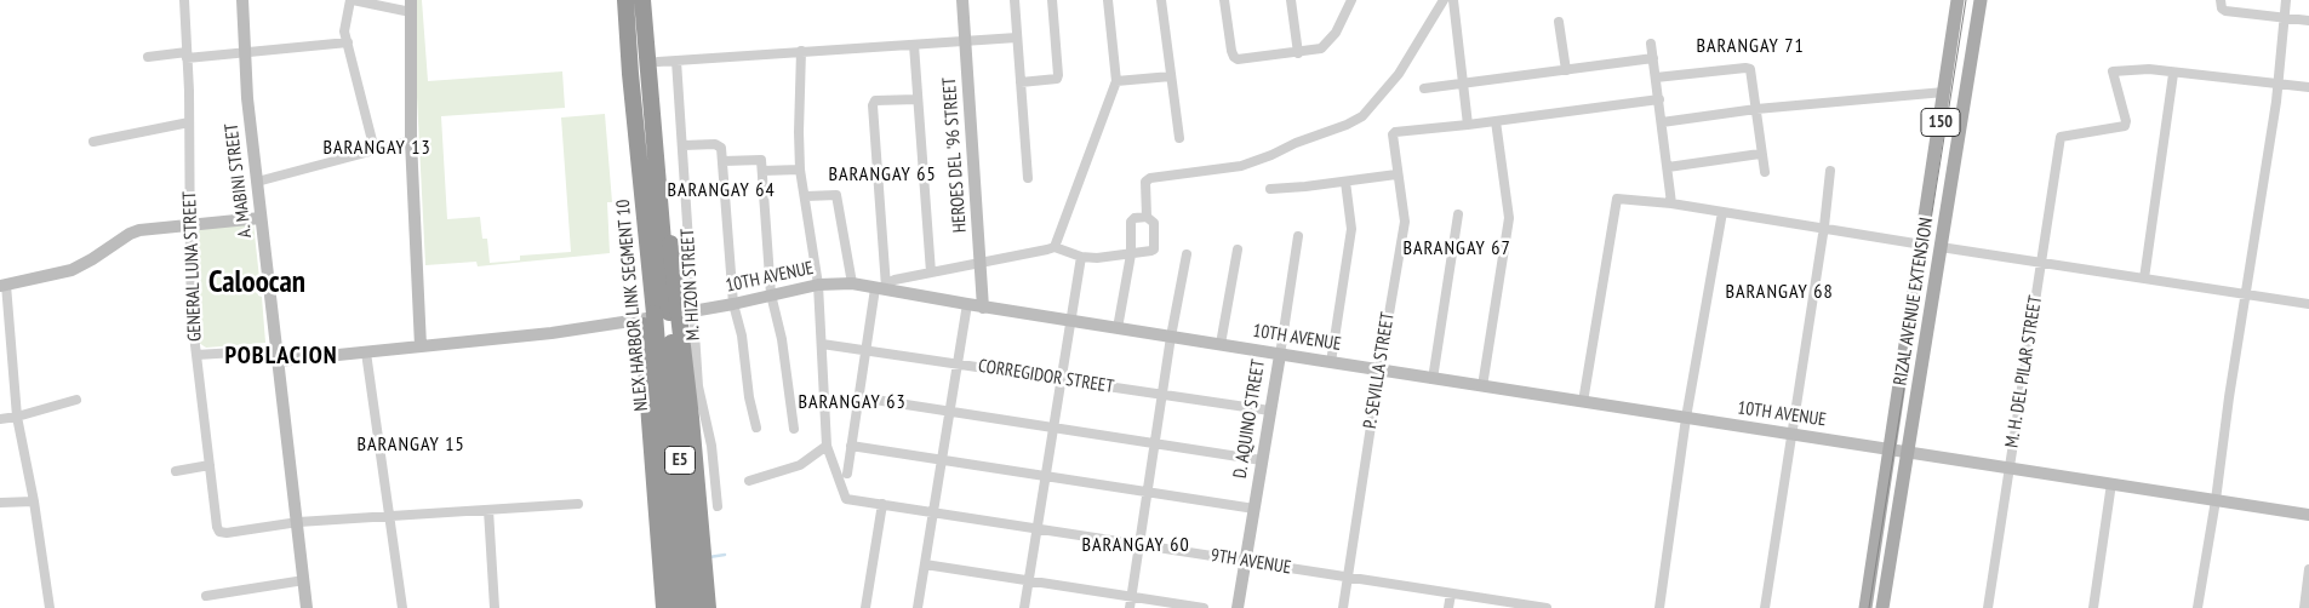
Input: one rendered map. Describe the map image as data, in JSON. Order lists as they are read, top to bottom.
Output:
{
  "streets": {
    "highway": ["NLEX HARBOR LINK SEGMENT 10", "E5"],
    "main road": [
      "150",
      "HEROES DEL '96 STREET",
      "A. MABINI STREET",
      "10TH AVENUE",
      "RIZAL AVENUE EXTENSION",
      "D. AQUINO STREET"
    ],
    "street": [
      "GENERAL LUNA STREET",
      "M. HIZON STREET",
      "P. SEVILLA STREET",
      "M. H. DEL PILAR STREET",
      "CORREGIDOR STREET",
      "9TH AVENUE"
    ]
  },
  "crossings": [
    ["HEROES DEL '96 STREET", "10TH AVENUE"],
    ["A. MABINI STREET", "GENERAL LUNA STREET"],
    ["A. MABINI STREET", "10TH AVENUE"],
    ["10TH AVENUE", "M. HIZON STREET"],
    ["10TH AVENUE", "RIZAL AVENUE EXTENSION"],
    ["10TH AVENUE", "P. SEVILLA STREET"],
    ["10TH AVENUE", "M. H. DEL PILAR STREET"],
    ["10TH AVENUE", "D. AQUINO STREET"],
    ["P. SEVILLA STREET", "9TH AVENUE"],
    ["CORREGIDOR STREET", "D. AQUINO STREET"],
    ["D. AQUINO STREET", "9TH AVENUE"]
  ],
  "districts": [
    "BARANGAY 71",
    "BARANGAY 13",
    "BARANGAY 65",
    "BARANGAY 64",
    "BARANGAY 67",
    "Caloocan",
    "BARANGAY 68",
    "POBLACION",
    "BARANGAY 63",
    "BARANGAY 15",
    "BARANGAY 60"
  ]
}
